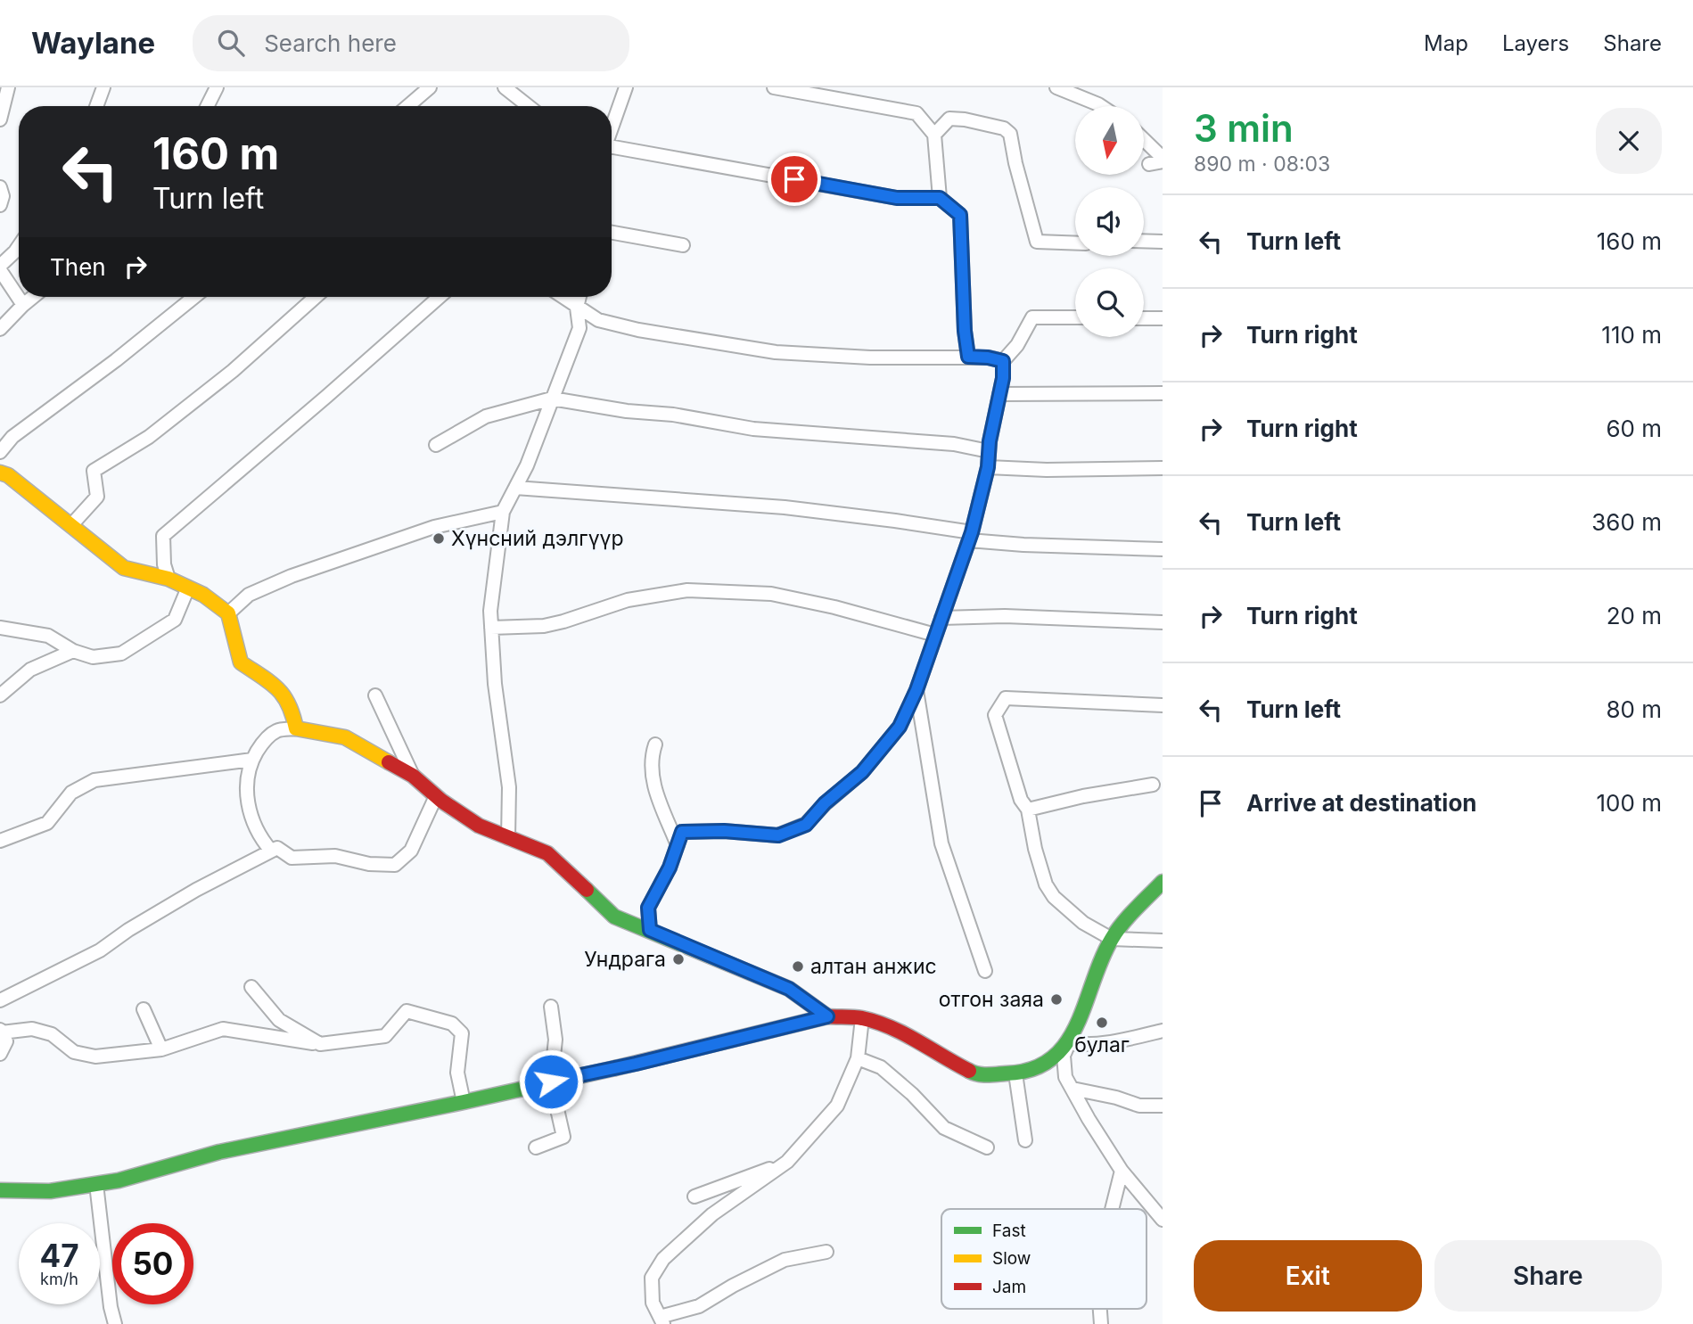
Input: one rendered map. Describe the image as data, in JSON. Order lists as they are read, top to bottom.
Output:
{
  "places": [
    "Хүнсний дэлгүүр",
    "Ундрага",
    "алтан анжис",
    "отгон заяа",
    "булаг"
  ],
  "legend": ["Fast", "Slow", "Jam"],
  "north": "bottom",
  "page": {
    "header": "Waylane",
    "search": "Search here",
    "nav": ["Map", "Layers", "Share"],
    "heading": ["3 min", "890 m · 08:03"],
    "turn": ["160 m", "Turn left"],
    "list": [
      {
        "name": "Turn left",
        "value": "160 m"
      },
      {
        "name": "Turn right",
        "value": "110 m"
      },
      {
        "name": "Turn right",
        "value": "60 m"
      },
      {
        "name": "Turn left",
        "value": "360 m"
      },
      {
        "name": "Turn right",
        "value": "20 m"
      },
      {
        "name": "Turn left",
        "value": "80 m"
      },
      {
        "name": "Arrive at destination",
        "value": "100 m"
      }
    ],
    "then": "Then",
    "speed": "47 km/h",
    "limit": "50",
    "buttons": ["Exit", "Share"]
  }
}
